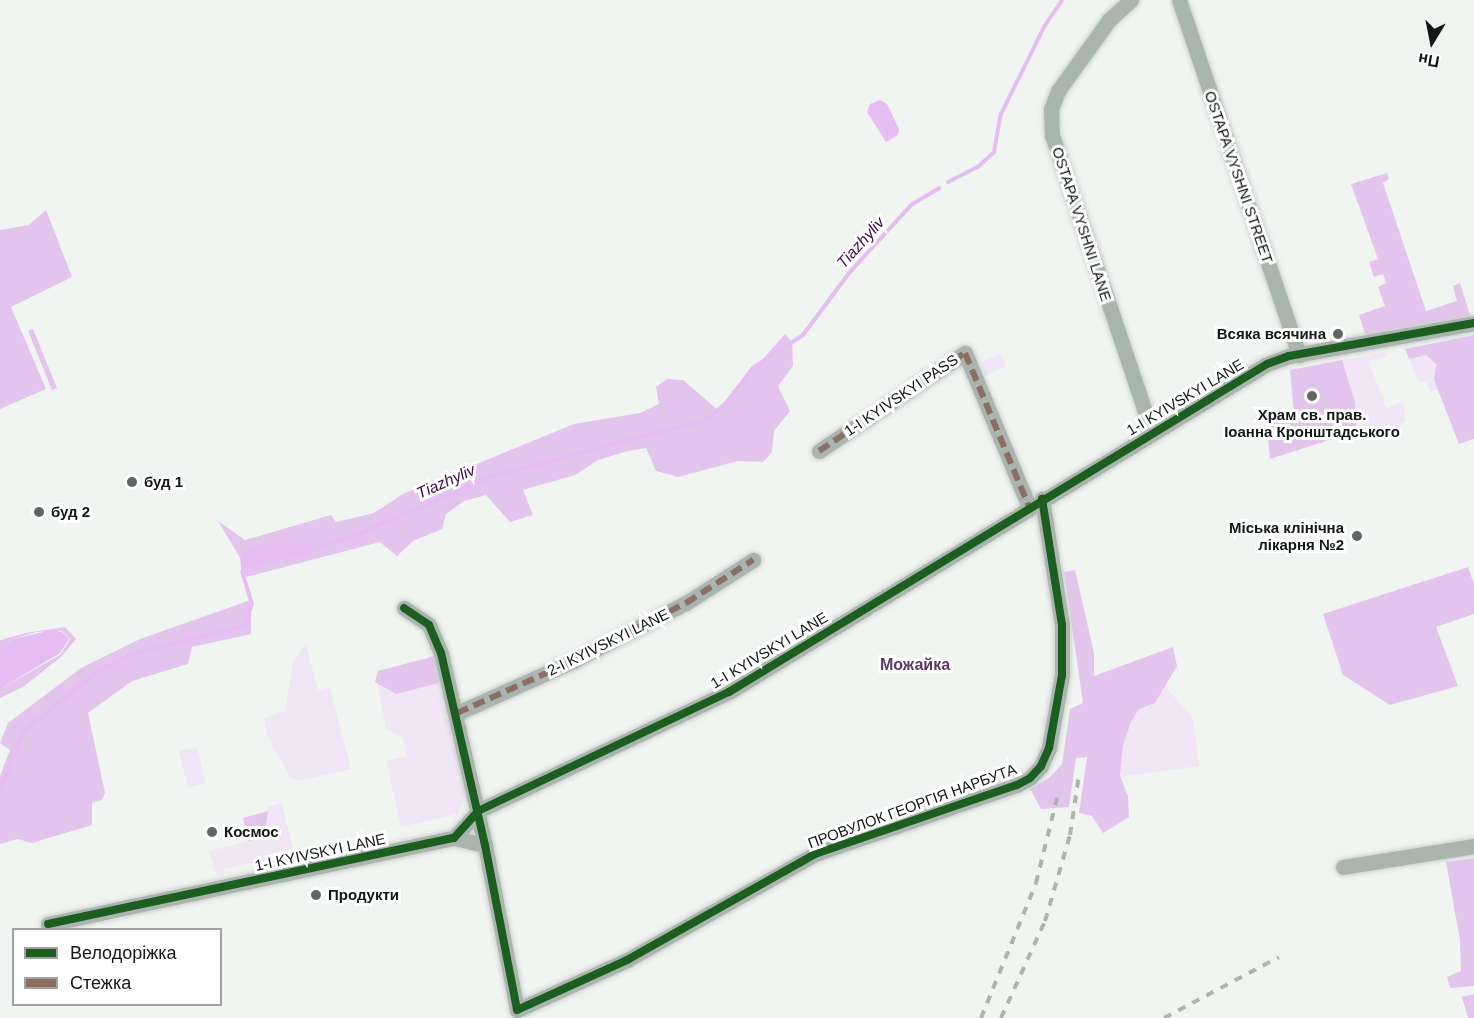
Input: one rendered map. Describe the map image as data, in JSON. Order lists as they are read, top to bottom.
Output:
{
  "streets": {
    "street": [
      "OSTAPA VYSHNI STREET",
      "OSTAPA VYSHNI LANE",
      "1-I KYIVSKYI PASS",
      "1-I KYIVSKYI LANE",
      "2-I KYIVSKYI LANE",
      "ПРОВУЛОК ГЕОРГІЯ НАРБУТА"
    ]
  },
  "crossings": [
    ["OSTAPA VYSHNI STREET", "1-I KYIVSKYI LANE"],
    ["OSTAPA VYSHNI LANE", "1-I KYIVSKYI LANE"],
    ["1-I KYIVSKYI PASS", "1-I KYIVSKYI LANE"],
    ["1-I KYIVSKYI PASS", "ПРОВУЛОК ГЕОРГІЯ НАРБУТА"],
    ["1-I KYIVSKYI LANE", "ПРОВУЛОК ГЕОРГІЯ НАРБУТА"]
  ],
  "districts": ["Можайка"],
  "water": ["Tiazhyliv"],
  "places": [
    "Всяка всячина",
    "Храм св. прав. Іоанна Кронштадського",
    "буд 1",
    "буд 2",
    "Міська клінічна лікарня №2",
    "Космос",
    "Продукти"
  ],
  "legend": ["Велодоріжка", "Стежка"],
  "north": "bottom"
}
